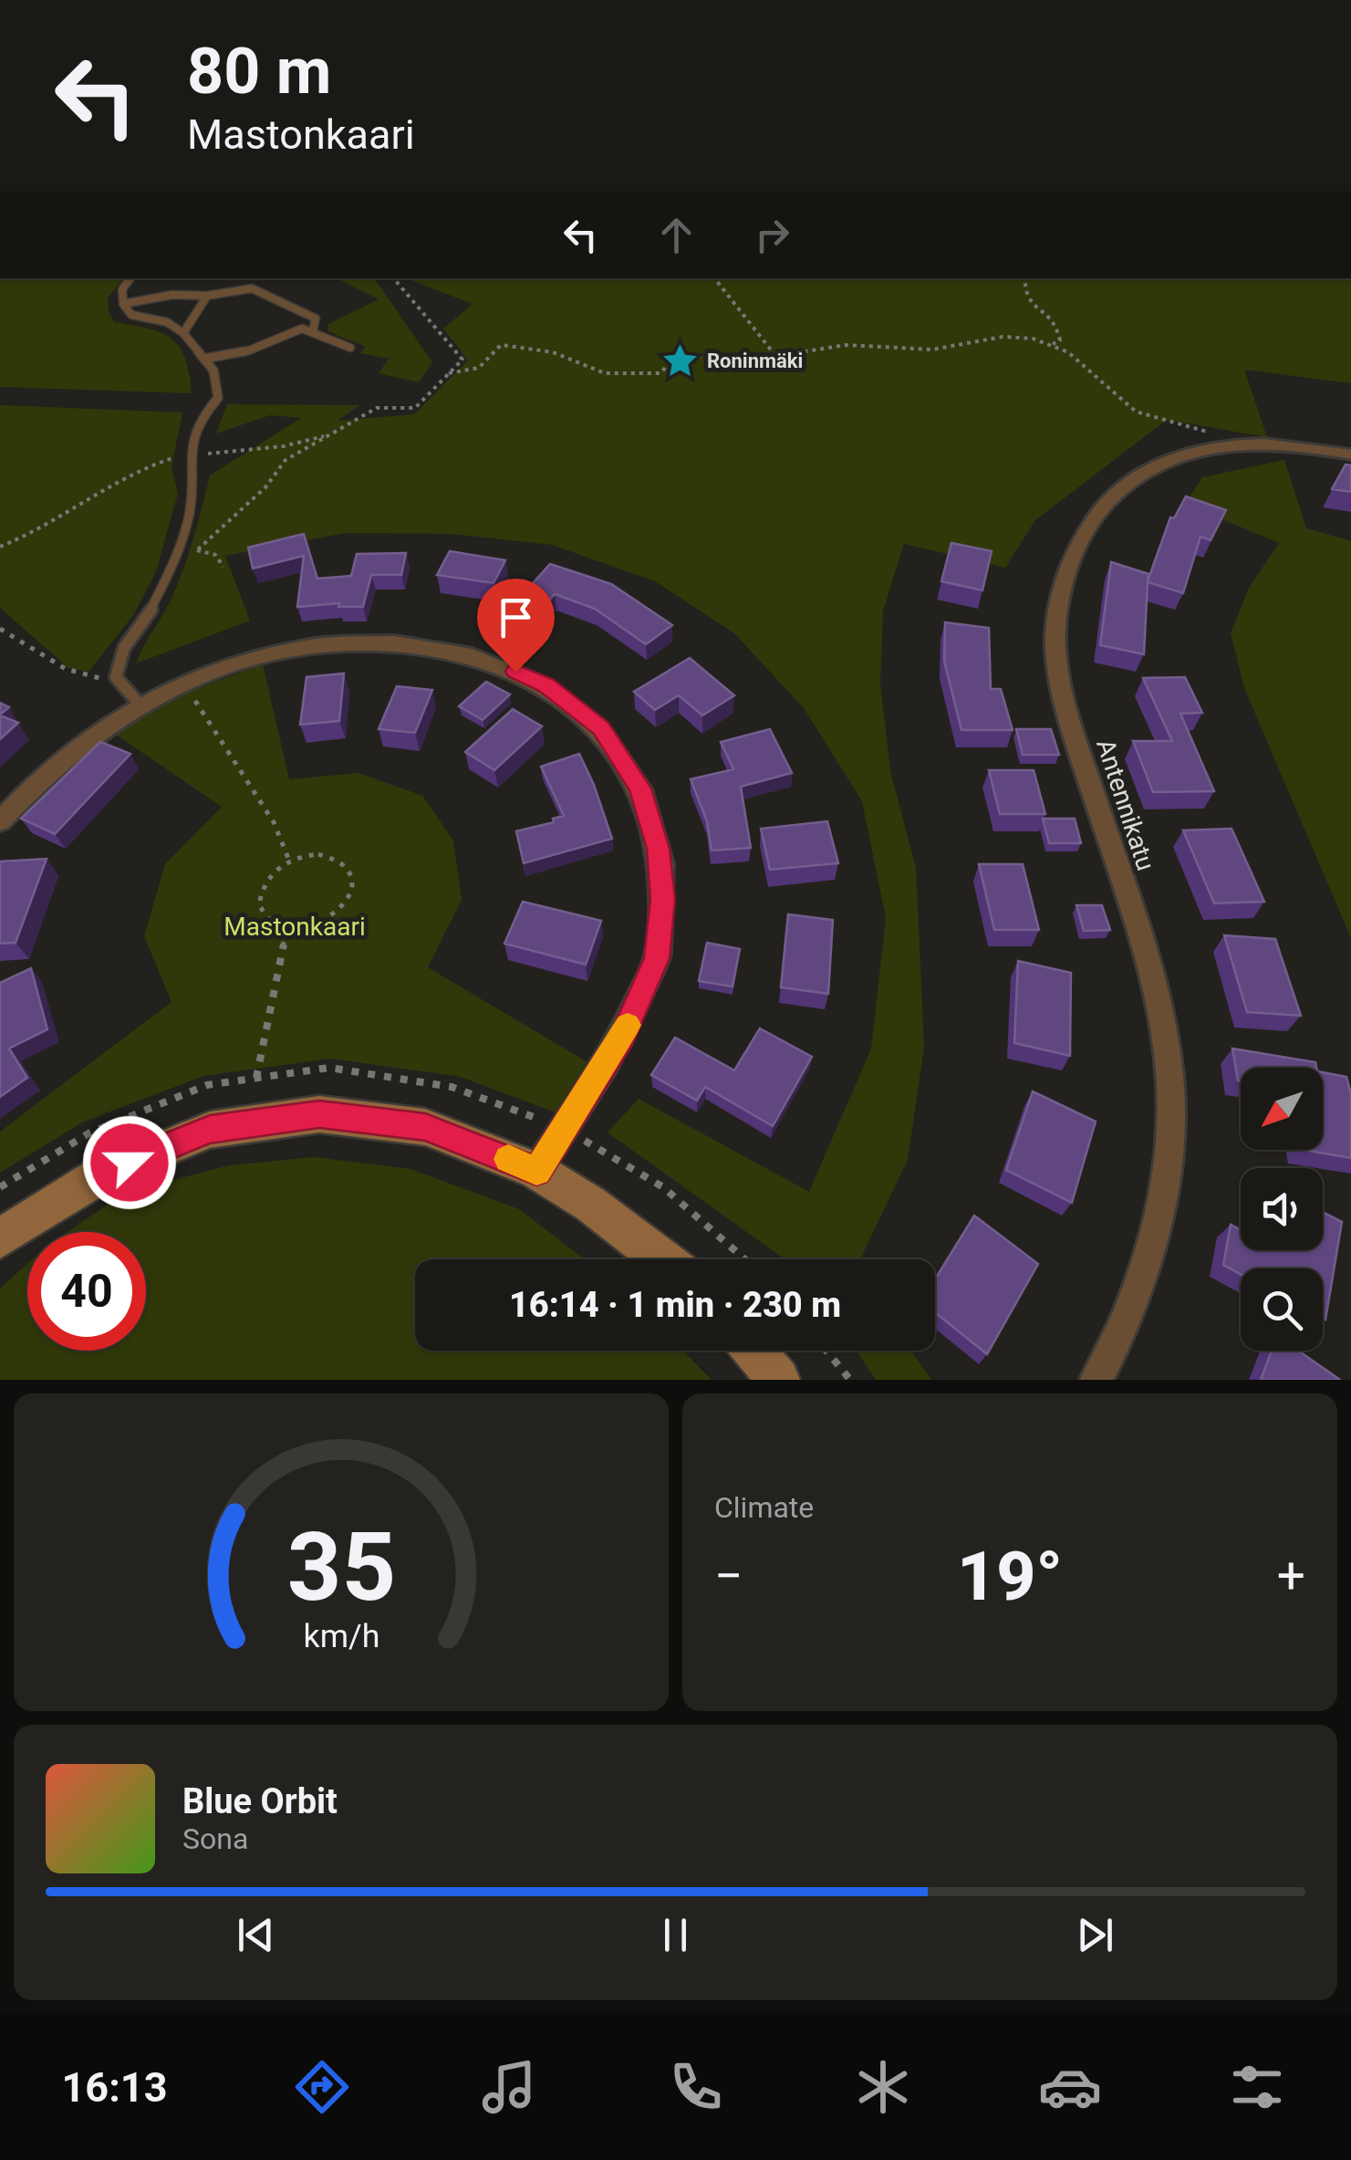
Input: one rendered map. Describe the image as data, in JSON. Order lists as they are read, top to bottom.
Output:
{
  "streets": {
    "street": ["Antennikatu"]
  },
  "parks": ["Mastonkaari"],
  "places": {
    "place": ["Roninmäki"]
  },
  "north": "bottom left",
  "page": {
    "turn": ["80 m", "Mastonkaari"],
    "limit": "40",
    "trip": "16:14 · 1 min · 230 m",
    "tile": "Climate",
    "heat": ["−", "19°", "+"],
    "song": ["Blue Orbit", "Sona"],
    "tabs": "16:13",
    "gauge": ["35", "km/h"]
  }
}
